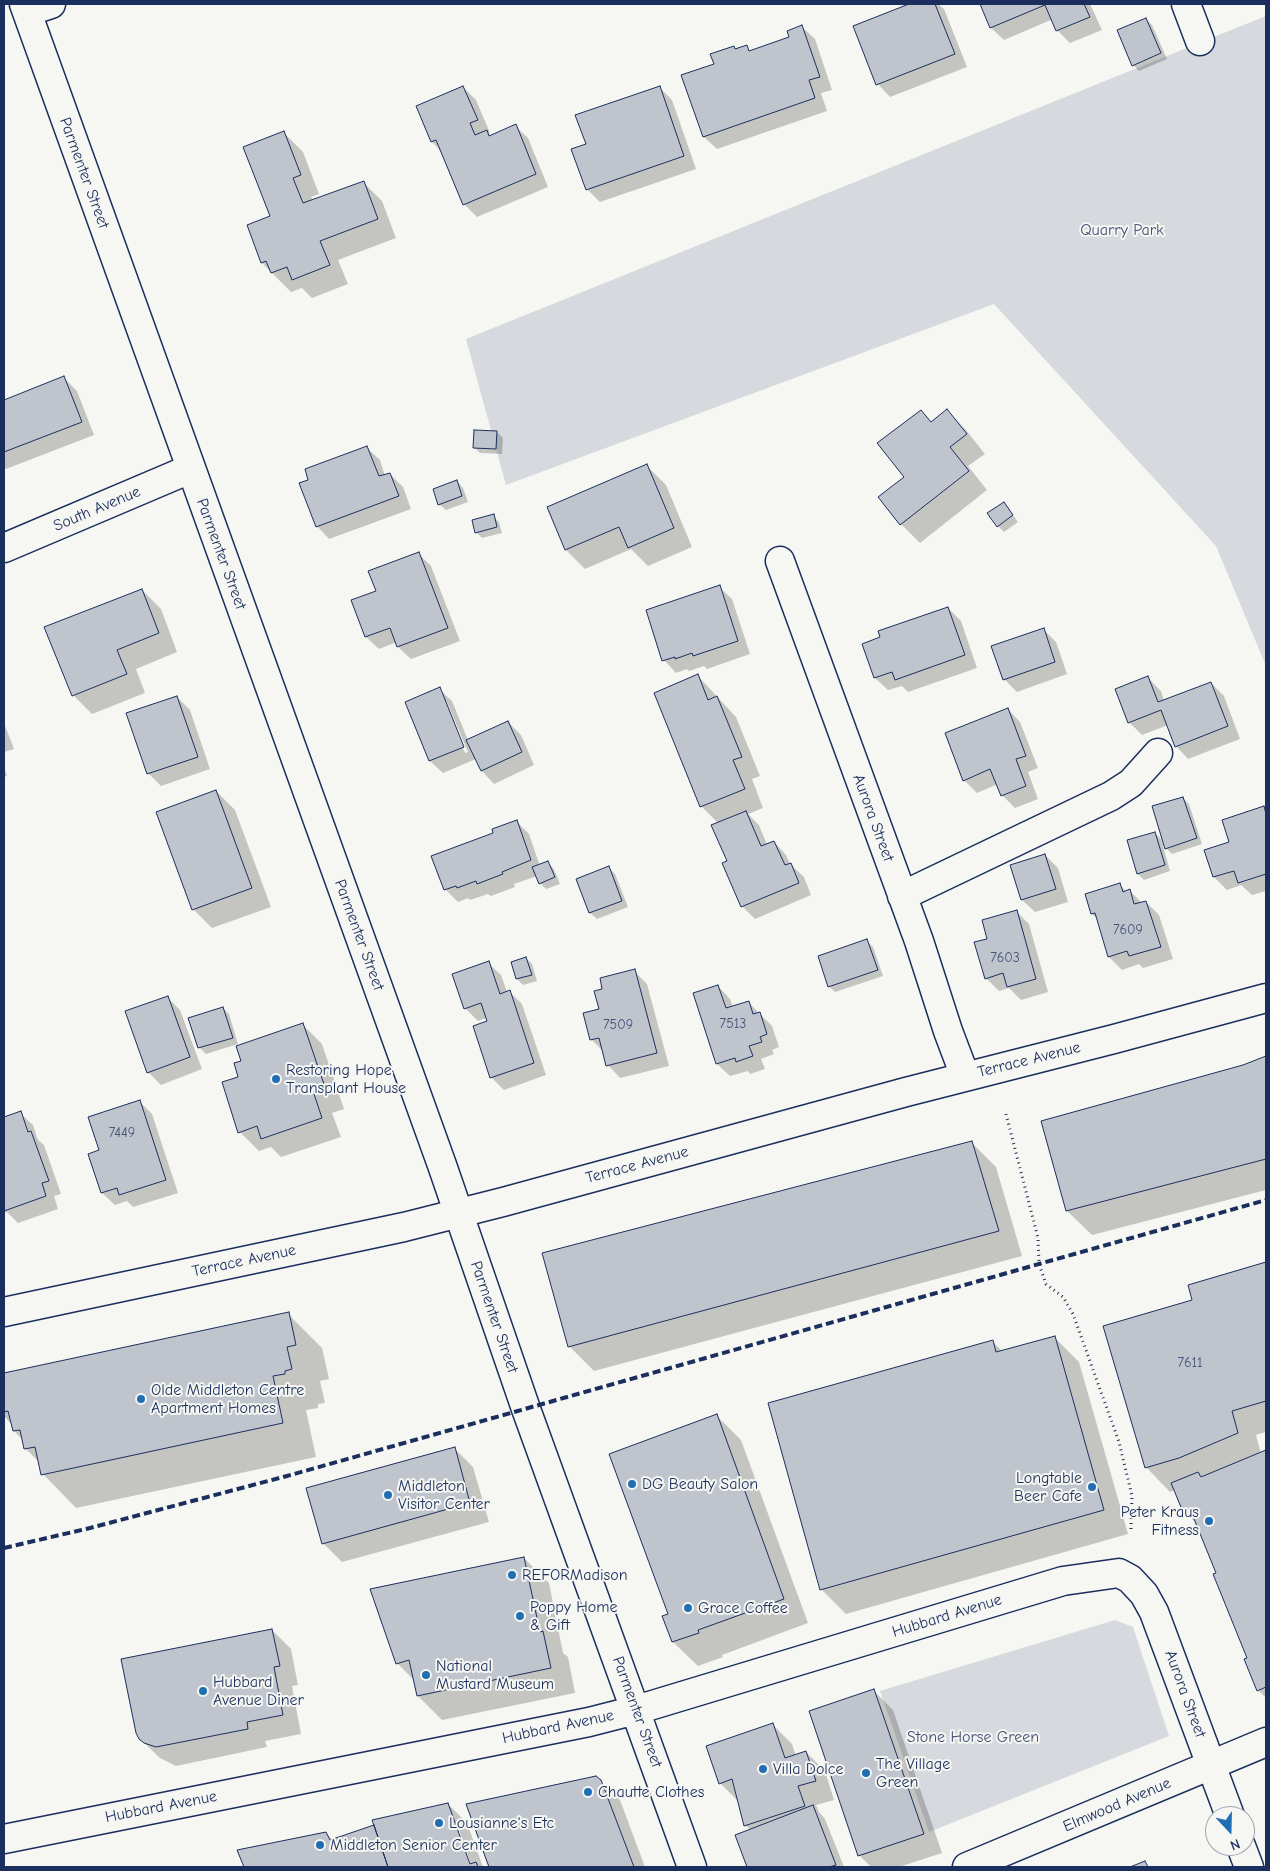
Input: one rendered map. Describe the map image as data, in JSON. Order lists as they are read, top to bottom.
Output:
{
  "streets": {
    "street": [
      "Parmenter Street",
      "South Avenue",
      "Aurora Street",
      "Terrace Avenue",
      "Hubbard Avenue",
      "Elmwood Avenue"
    ]
  },
  "crossings": [
    ["Parmenter Street", "South Avenue"],
    ["Parmenter Street", "Terrace Avenue"],
    ["Parmenter Street", "Hubbard Avenue"],
    ["Aurora Street", "Terrace Avenue"],
    ["Aurora Street", "Hubbard Avenue"],
    ["Aurora Street", "Elmwood Avenue"]
  ],
  "parks": ["Quarry Park", "Stone Horse Green"],
  "places": [
    "Restoring Hope Transplant House",
    "Olde Middleton Centre Apartment Homes",
    "DG Beauty Salon",
    "Longtable Beer Cafe",
    "Middleton Visitor Center",
    "Peter Kraus Fitness",
    "REFORMadison",
    "Grace Coffee",
    "Poppy Home & Gift",
    "National Mustard Museum",
    "Hubbard Avenue Diner",
    "Villa Dolce",
    "The Village Green",
    "Chautte Clothes",
    "Lousianne's Etc",
    "Middleton Senior Center"
  ],
  "house_numbers": [
    "7609",
    "7603",
    "7513",
    "7509",
    "7449",
    "7611"
  ],
  "north": "bottom"
}
